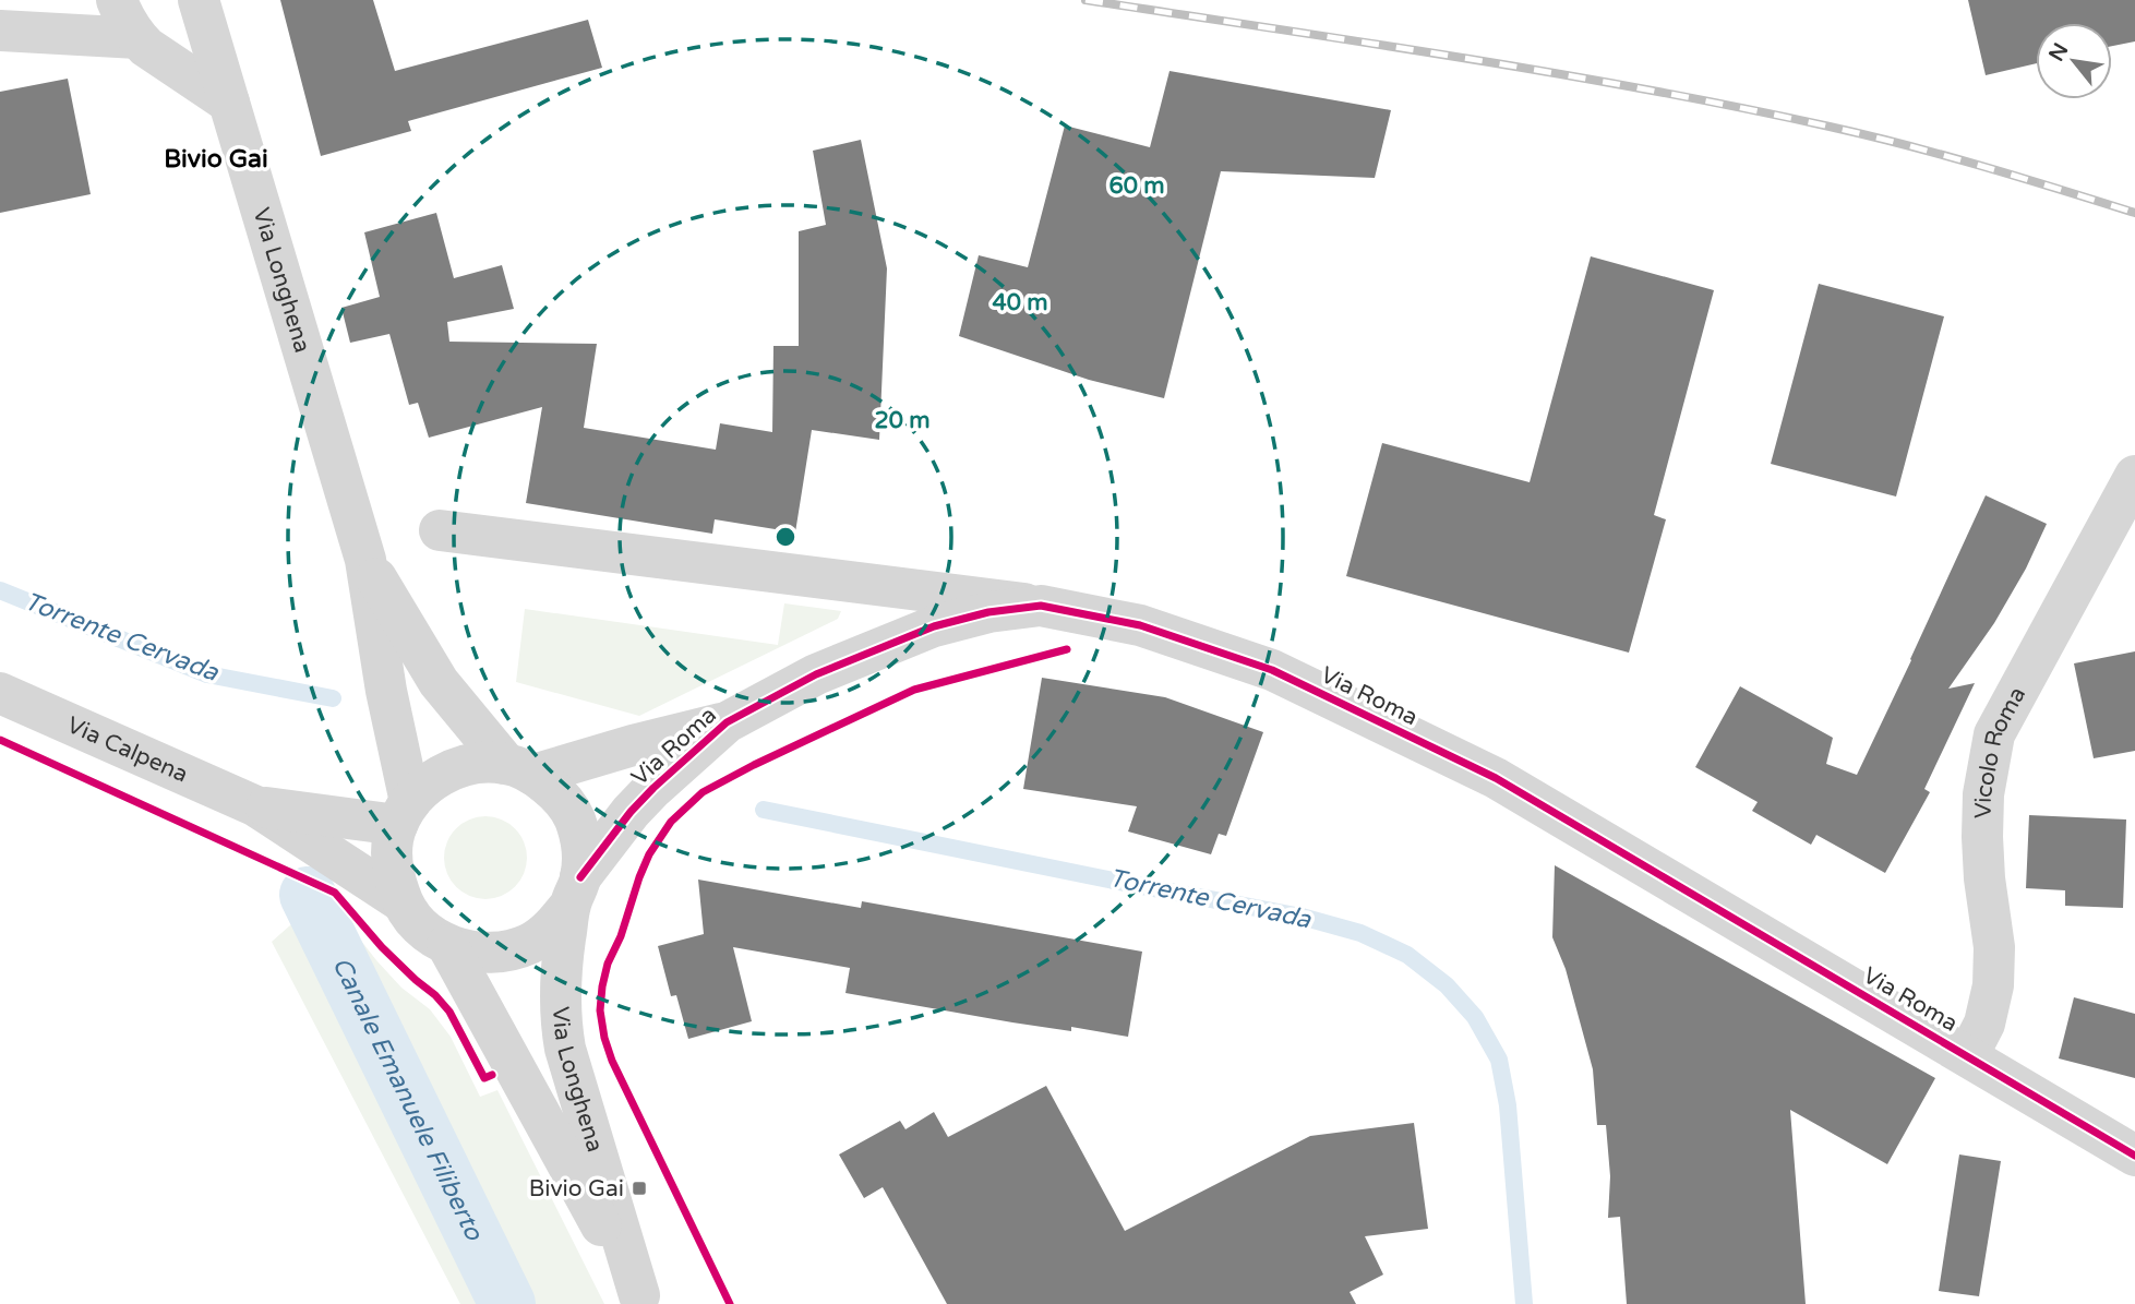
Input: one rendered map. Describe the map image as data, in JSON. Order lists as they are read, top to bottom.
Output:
{
  "streets": {
    "street": [
      "Via Longhena",
      "Via Roma",
      "Via Calpena",
      "Vicolo Roma"
    ]
  },
  "crossings": [
    ["Via Longhena", "Via Roma"],
    ["Via Longhena", "Via Calpena"],
    ["Via Roma", "Via Calpena"],
    ["Via Roma", "Vicolo Roma"]
  ],
  "districts": ["Bivio Gai"],
  "water": ["Torrente Cervada", "Canale Emanuele Filiberto"],
  "places": {
    "transit": ["Bivio Gai"]
  },
  "north": "top left",
  "rings": ["60 m", "40 m", "20 m"]
}
